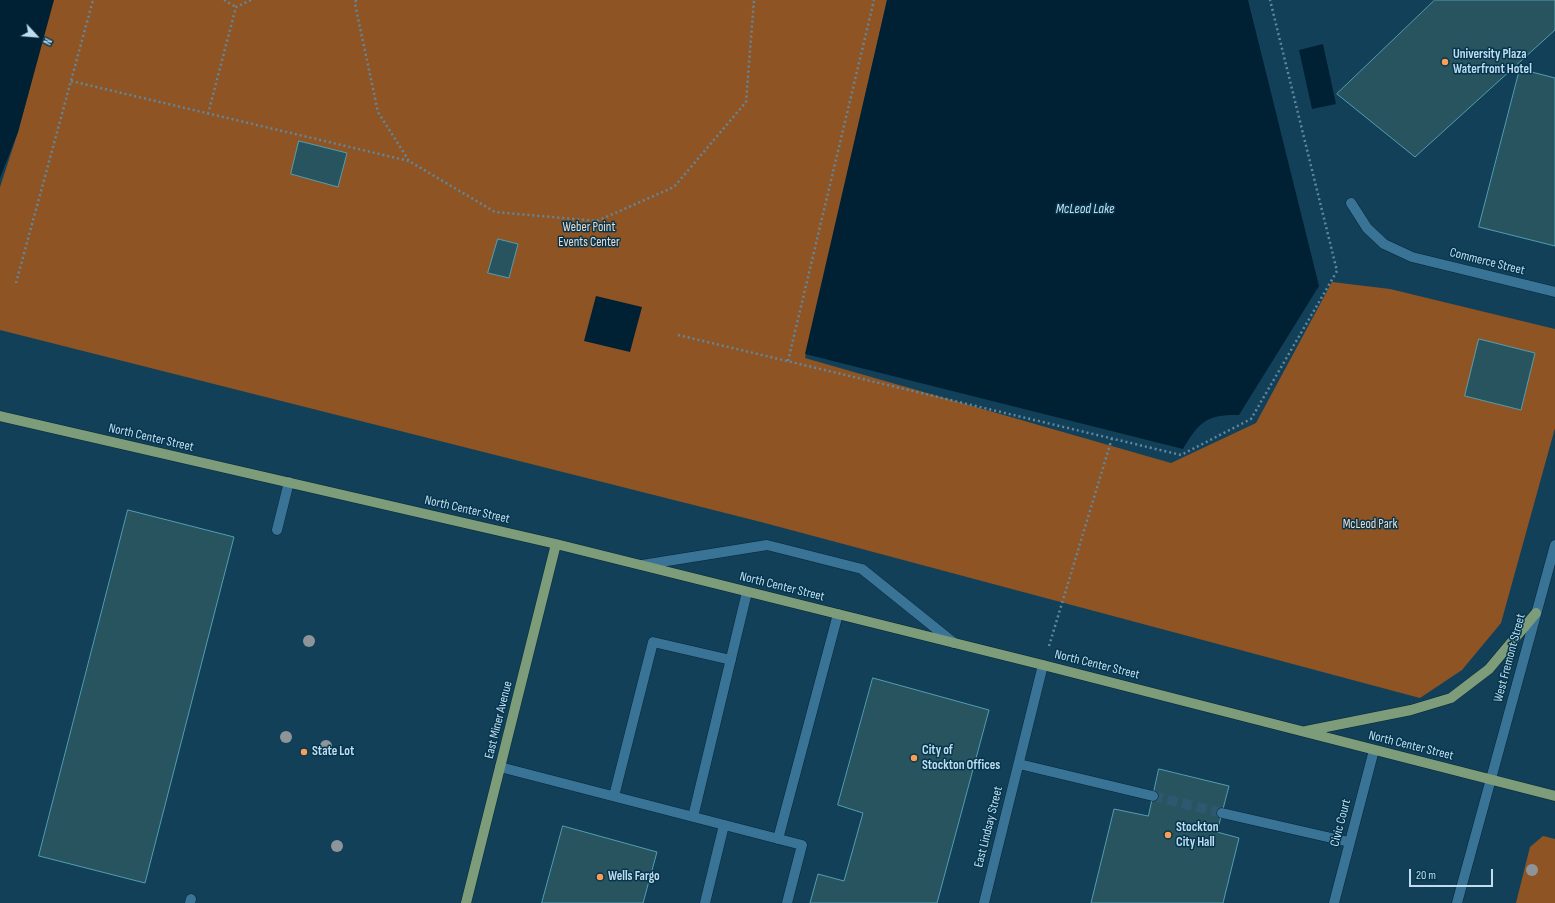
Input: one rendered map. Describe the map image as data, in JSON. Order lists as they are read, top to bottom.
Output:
{
  "streets": {
    "main road": ["North Center Street", "East Miner Avenue"],
    "street": [
      "Commerce Street",
      "West Fremont Street",
      "Civic Court",
      "East Lindsay Street"
    ]
  },
  "crossings": [
    ["North Center Street", "West Fremont Street"],
    ["North Center Street", "East Miner Avenue"],
    ["North Center Street", "Civic Court"],
    ["North Center Street", "East Lindsay Street"]
  ],
  "water": ["McLeod Lake"],
  "parks": ["Weber Point Events Center", "McLeod Park"],
  "places": [
    "University Plaza Waterfront Hotel",
    "State Lot",
    "City of Stockton Offices",
    "Stockton City Hall",
    "Wells Fargo"
  ],
  "scale_bar": "20 m",
  "north": "bottom right"
}
